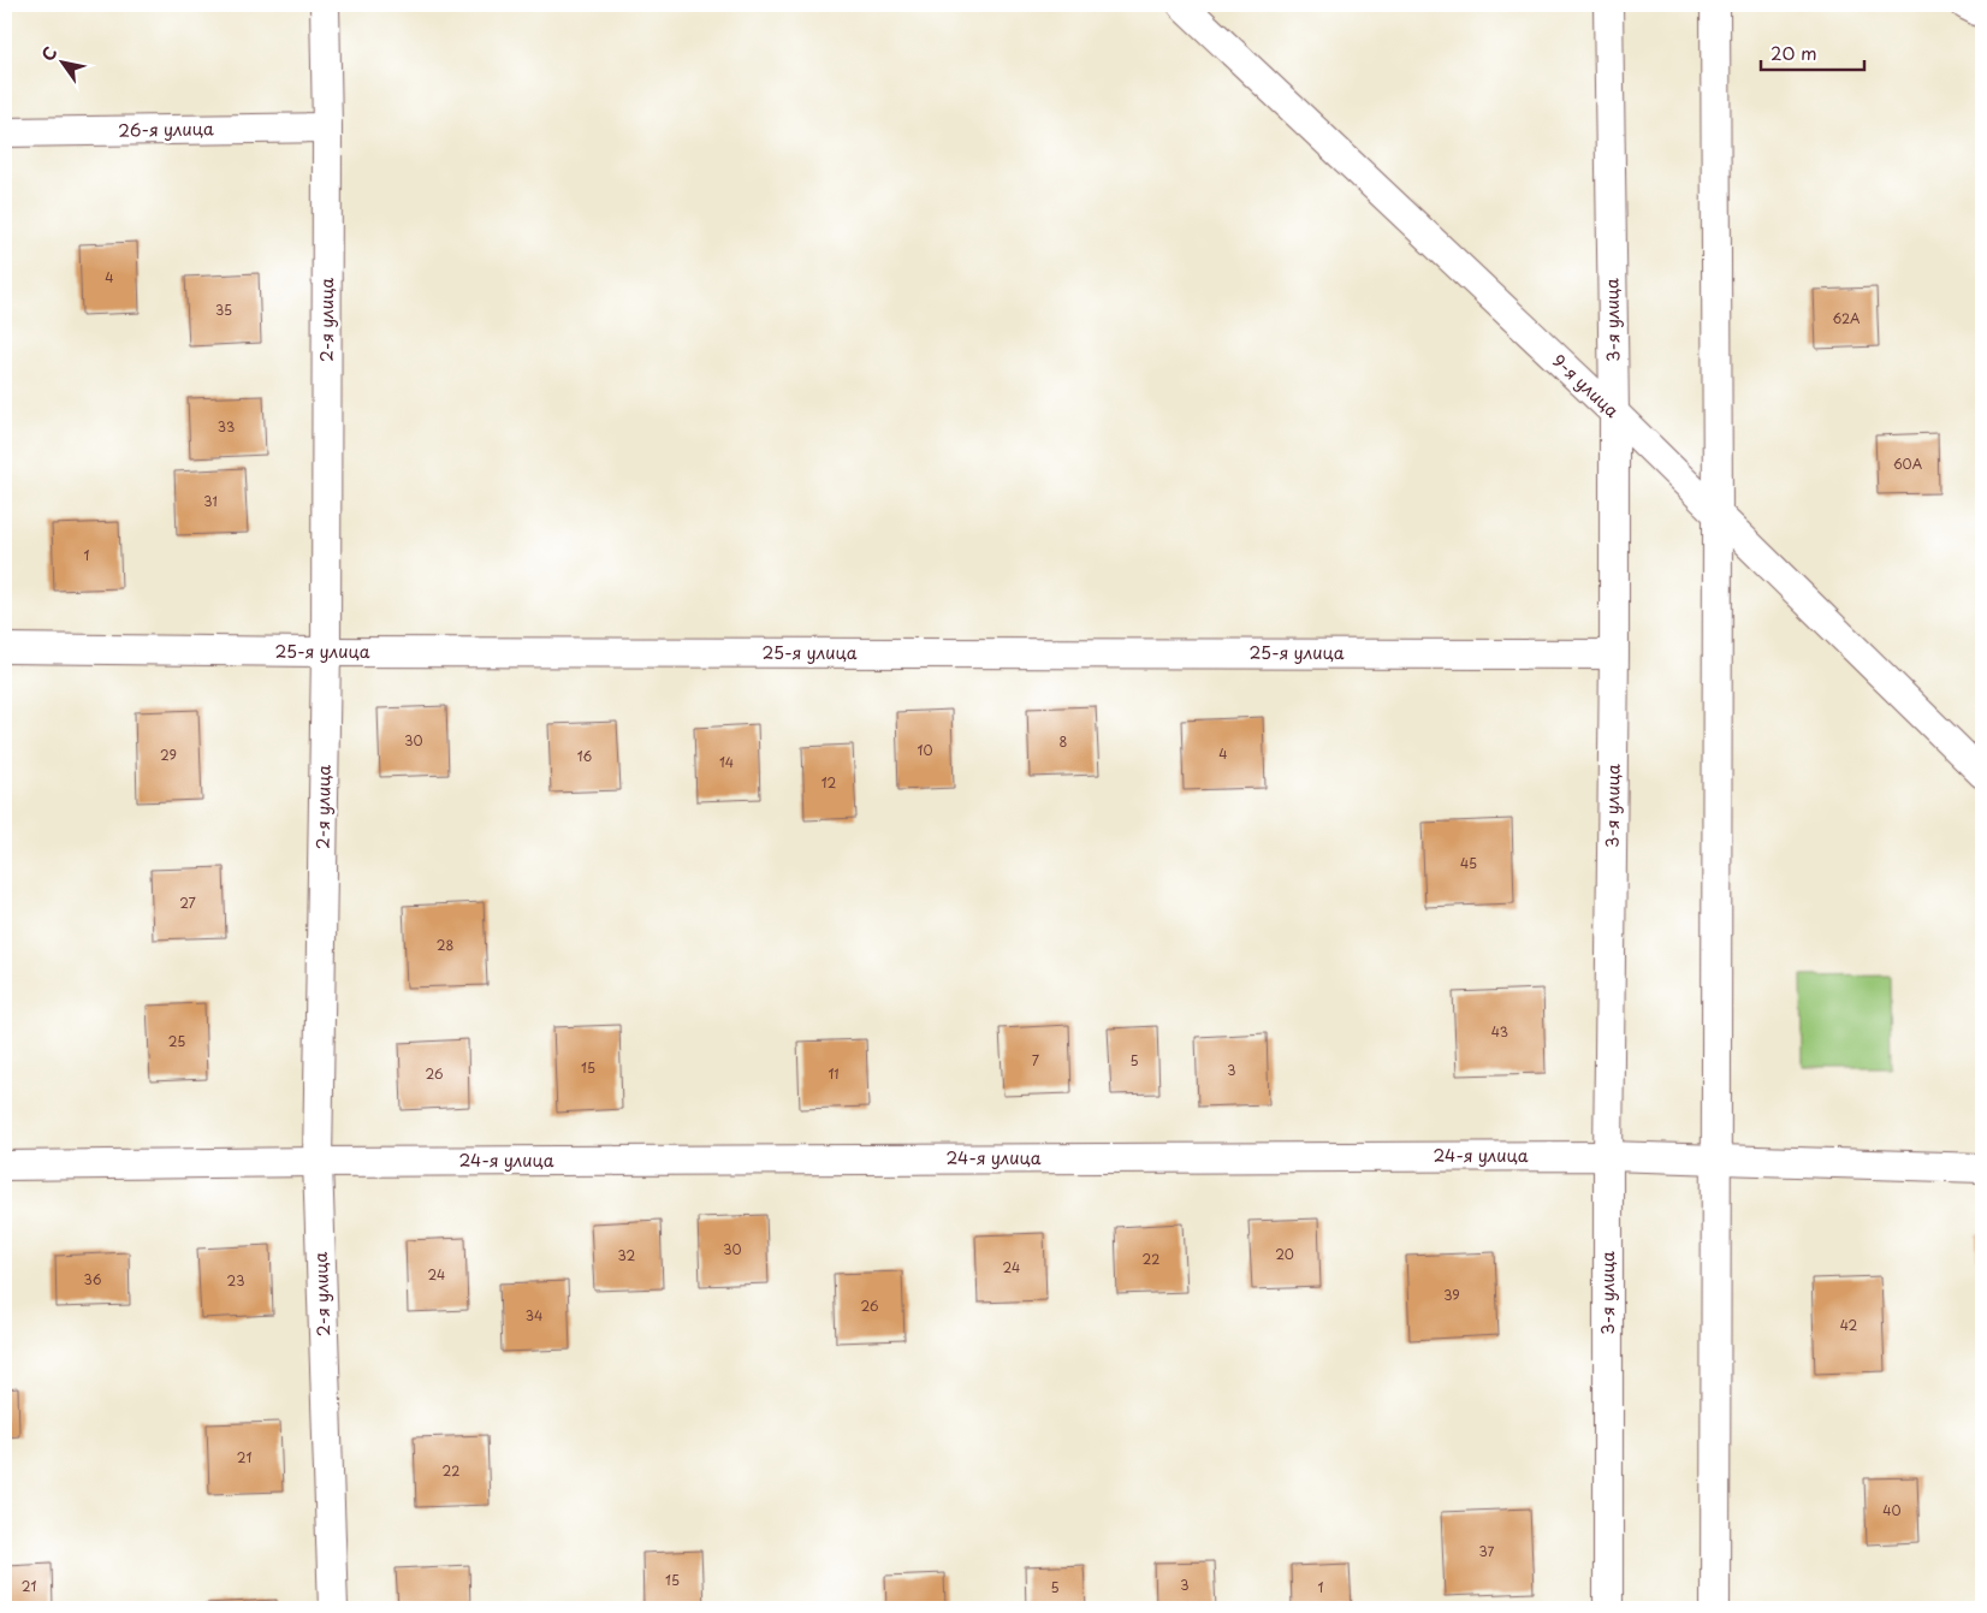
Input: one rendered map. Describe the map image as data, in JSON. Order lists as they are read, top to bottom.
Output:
{
  "streets": {
    "street": [
      "26-я улица",
      "2-я улица",
      "3-я улица",
      "9-я улица",
      "25-я улица",
      "24-я улица"
    ]
  },
  "crossings": [
    ["26-я улица", "2-я улица"],
    ["2-я улица", "25-я улица"],
    ["2-я улица", "24-я улица"],
    ["3-я улица", "9-я улица"],
    ["3-я улица", "25-я улица"],
    ["3-я улица", "24-я улица"]
  ],
  "house_numbers": [
    "4",
    "35",
    "62А",
    "33",
    "60А",
    "31",
    "1",
    "30",
    "8",
    "10",
    "4",
    "29",
    "16",
    "14",
    "12",
    "45",
    "27",
    "28",
    "43",
    "25",
    "7",
    "5",
    "15",
    "3",
    "26",
    "11",
    "30",
    "20",
    "32",
    "22",
    "24",
    "24",
    "36",
    "23",
    "39",
    "26",
    "34",
    "42",
    "21",
    "22",
    "40",
    "37",
    "15",
    "3",
    "21",
    "5",
    "1"
  ],
  "scale_bar": "20 m",
  "north": "top left"
}
